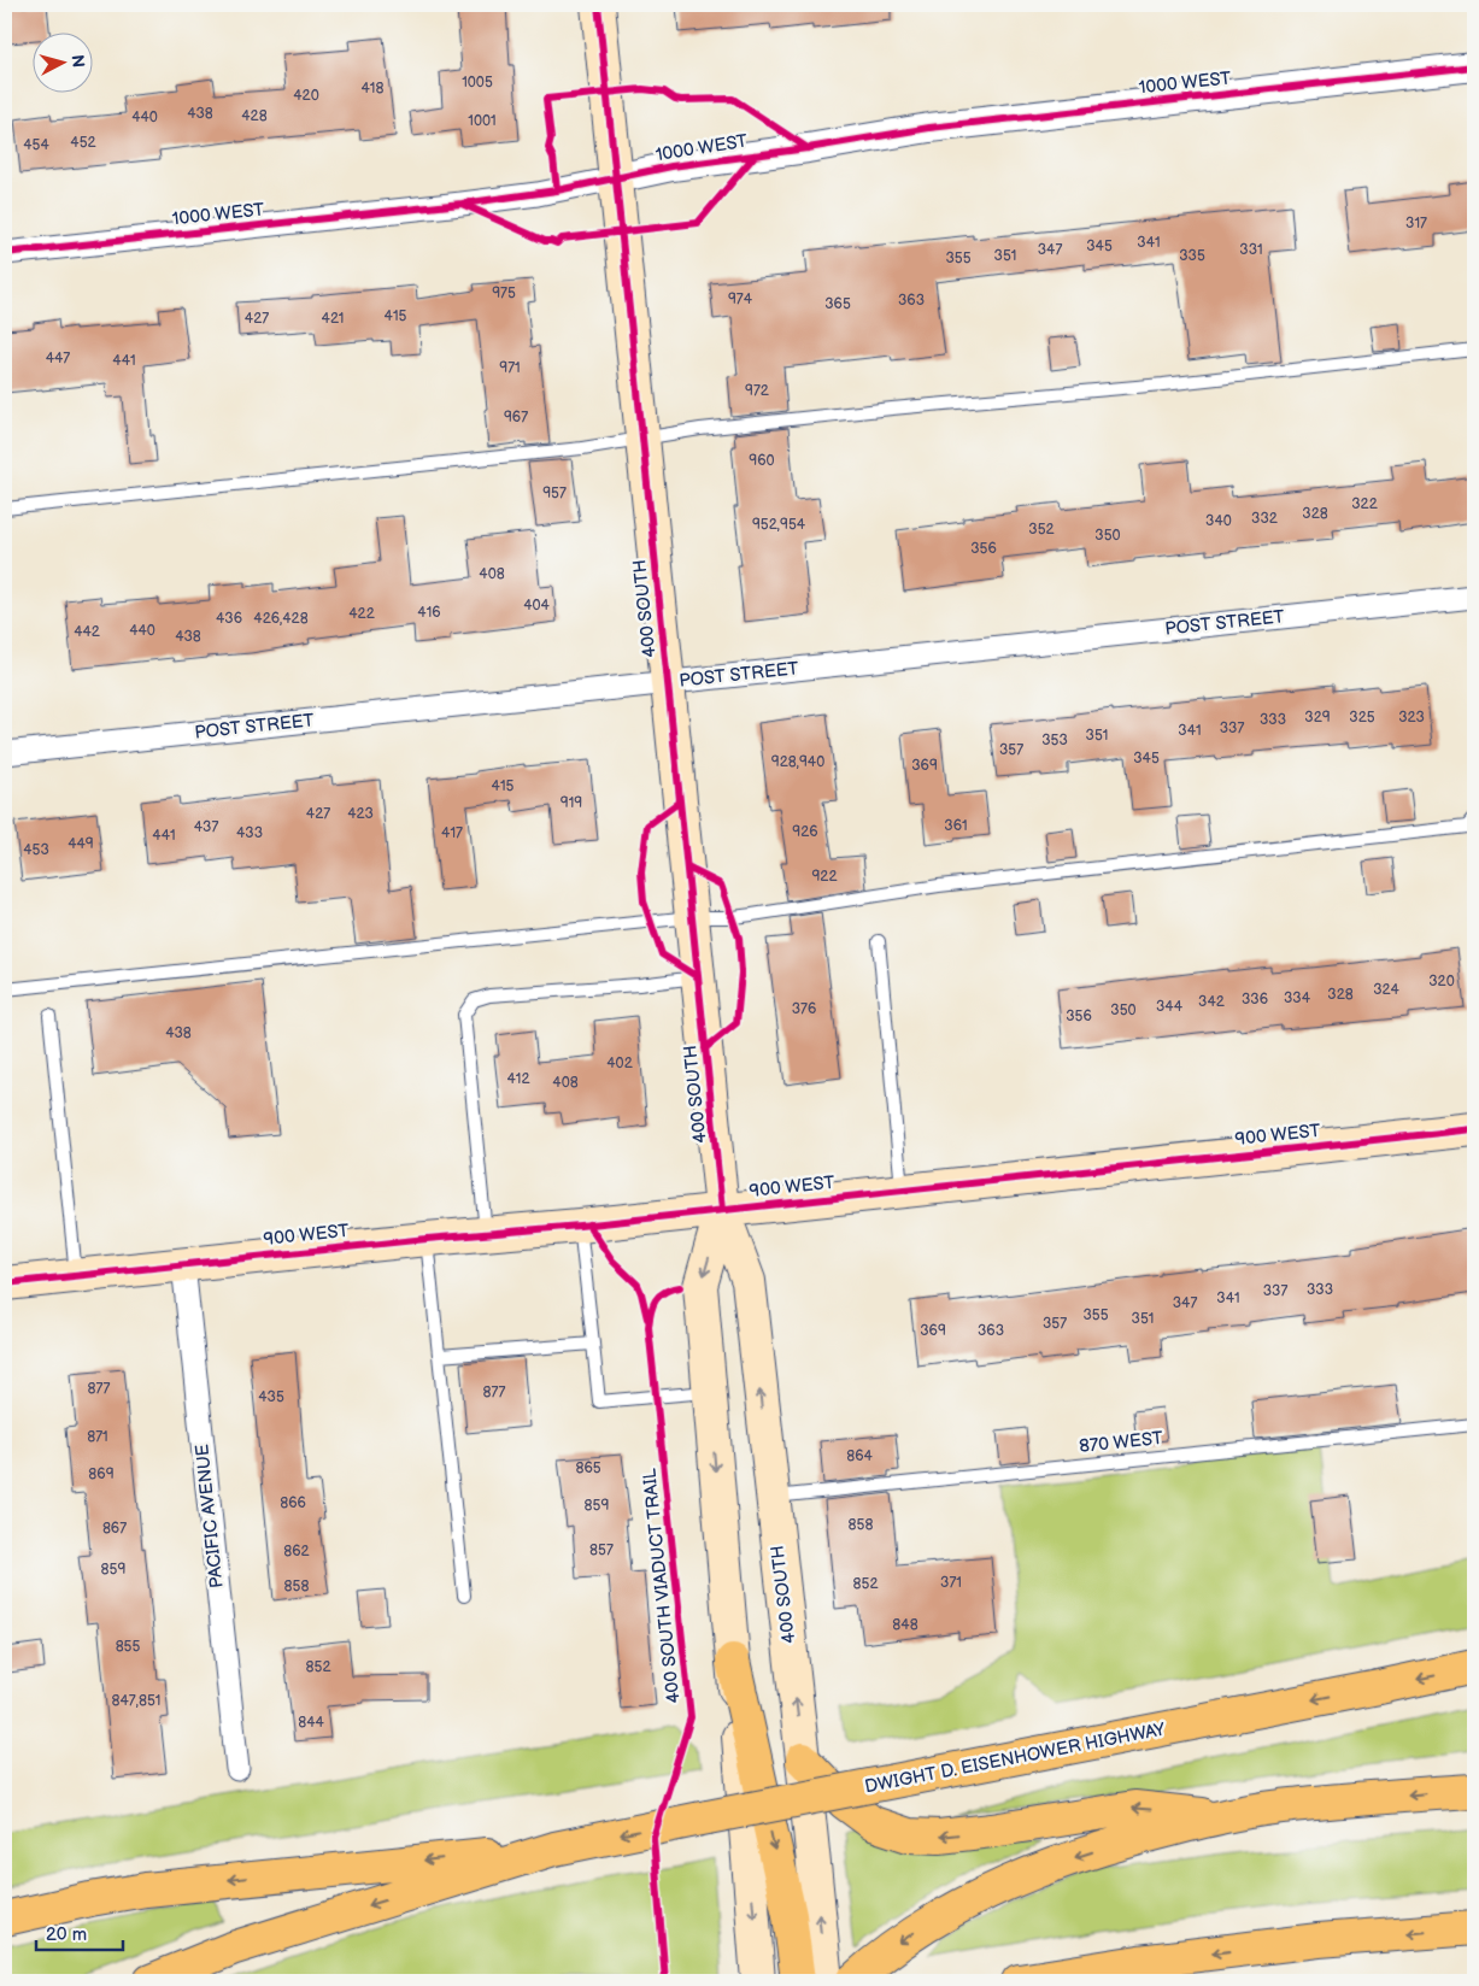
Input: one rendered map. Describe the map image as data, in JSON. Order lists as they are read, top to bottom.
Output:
{
  "streets": {
    "highway": ["DWIGHT D. EISENHOWER HIGHWAY"],
    "main road": ["400 SOUTH", "900 WEST"],
    "street": ["1000 WEST", "POST STREET", "PACIFIC AVENUE"],
    "lane": ["870 WEST"],
    "cycle path": ["400 SOUTH VIADUCT TRAIL"]
  },
  "crossings": [
    ["1000 WEST", "400 SOUTH"],
    ["400 SOUTH", "POST STREET"],
    ["400 SOUTH", "900 WEST"],
    ["400 SOUTH", "870 WEST"],
    ["900 WEST", "PACIFIC AVENUE"]
  ],
  "house_numbers": [
    "1005",
    "418",
    "420",
    "438",
    "428",
    "440",
    "1001",
    "452",
    "454",
    "317",
    "341",
    "345",
    "347",
    "331",
    "351",
    "335",
    "355",
    "975",
    "974",
    "363",
    "365",
    "415",
    "427",
    "421",
    "447",
    "441",
    "971",
    "972",
    "967",
    "960",
    "957",
    "322",
    "328",
    "332",
    "340",
    "952,954",
    "352",
    "350",
    "356",
    "408",
    "404",
    "416",
    "422",
    "436",
    "426,428",
    "440",
    "442",
    "438",
    "329",
    "325",
    "323",
    "333",
    "337",
    "341",
    "351",
    "353",
    "357",
    "345",
    "928,940",
    "369",
    "415",
    "919",
    "427",
    "423",
    "361",
    "437",
    "926",
    "433",
    "417",
    "441",
    "449",
    "453",
    "922",
    "320",
    "324",
    "328",
    "334",
    "336",
    "342",
    "344",
    "376",
    "350",
    "356",
    "438",
    "402",
    "412",
    "408",
    "333",
    "337",
    "341",
    "347",
    "355",
    "351",
    "357",
    "369",
    "363",
    "877",
    "877",
    "435",
    "871",
    "864",
    "865",
    "869",
    "866",
    "859",
    "858",
    "867",
    "857",
    "862",
    "859",
    "371",
    "852",
    "858",
    "848",
    "855",
    "852",
    "847,851",
    "844"
  ],
  "scale_bar": "20 m",
  "north": "right"
}
